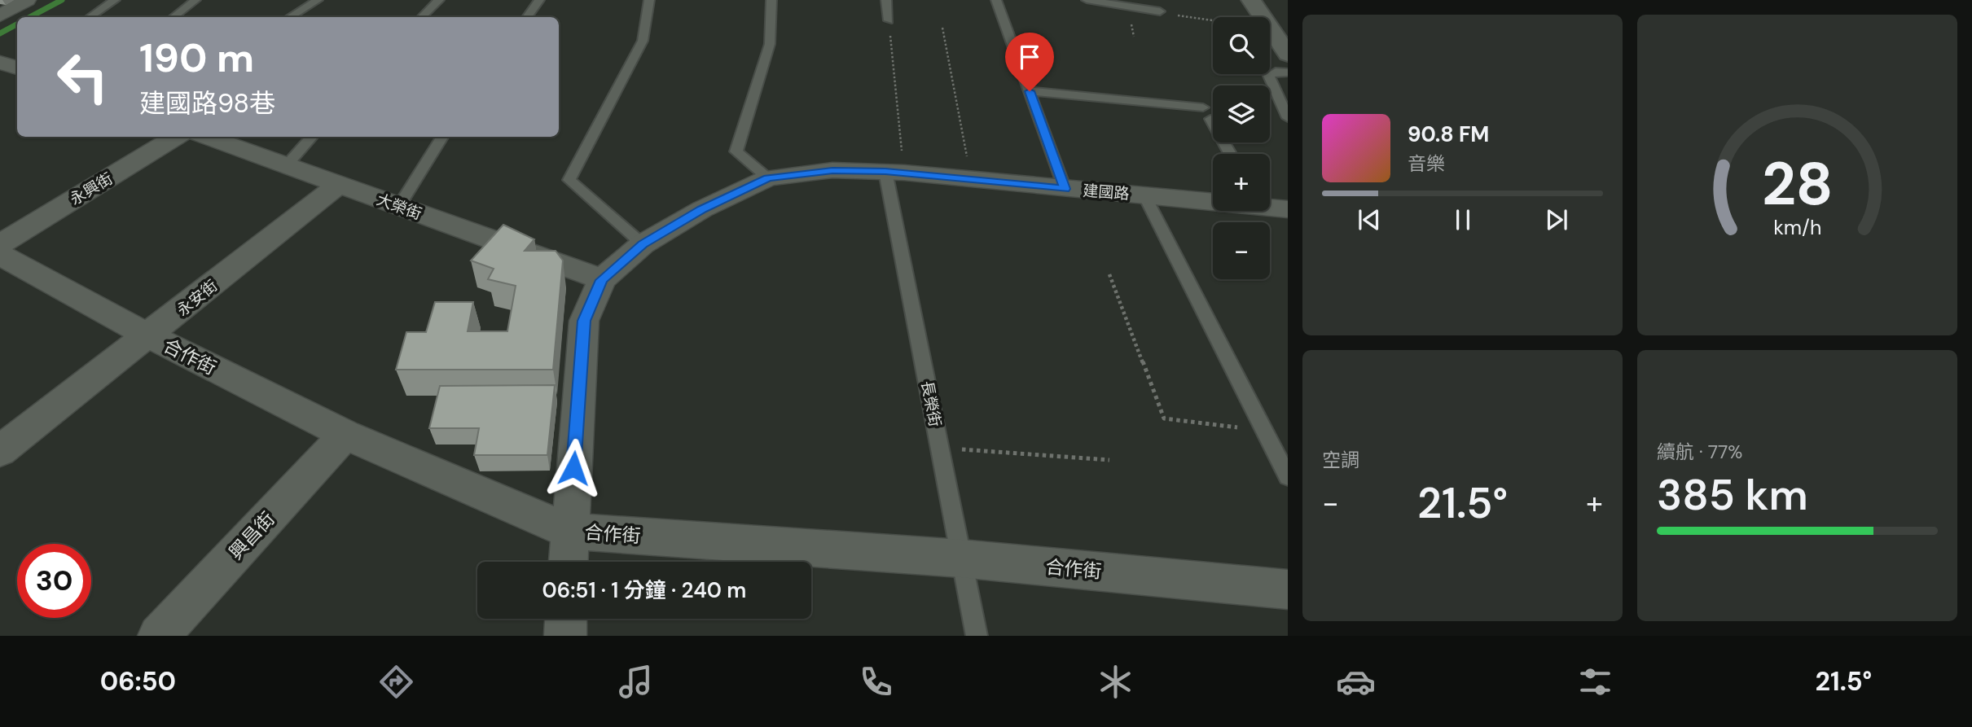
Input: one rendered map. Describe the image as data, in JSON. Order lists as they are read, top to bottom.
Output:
{
  "streets": {
    "street": [
      "永興街",
      "建國路",
      "大榮街",
      "永安街",
      "合作街",
      "興昌街"
    ],
    "lane": ["長榮街"]
  },
  "crossings": [
    ["建國路", "大榮街"],
    ["建國路", "合作街"],
    ["建國路", "長榮街"],
    ["大榮街", "永安街"],
    ["永安街", "合作街"],
    ["合作街", "長榮街"],
    ["合作街", "興昌街"]
  ],
  "page": {
    "map_buttons": ["+", "−"],
    "turn": ["190 m", "建國路98巷"],
    "song": ["90.8 FM", "音樂"],
    "tile": [
      "空調",
      ["續航 · 77%", "385 km"]
    ],
    "heat": ["−", "21.5°", "+"],
    "limit": "30",
    "trip": "06:51 · 1 分鐘 · 240 m",
    "tabs": ["06:50", "21.5°"],
    "gauge": ["28", "km/h"]
  }
}
